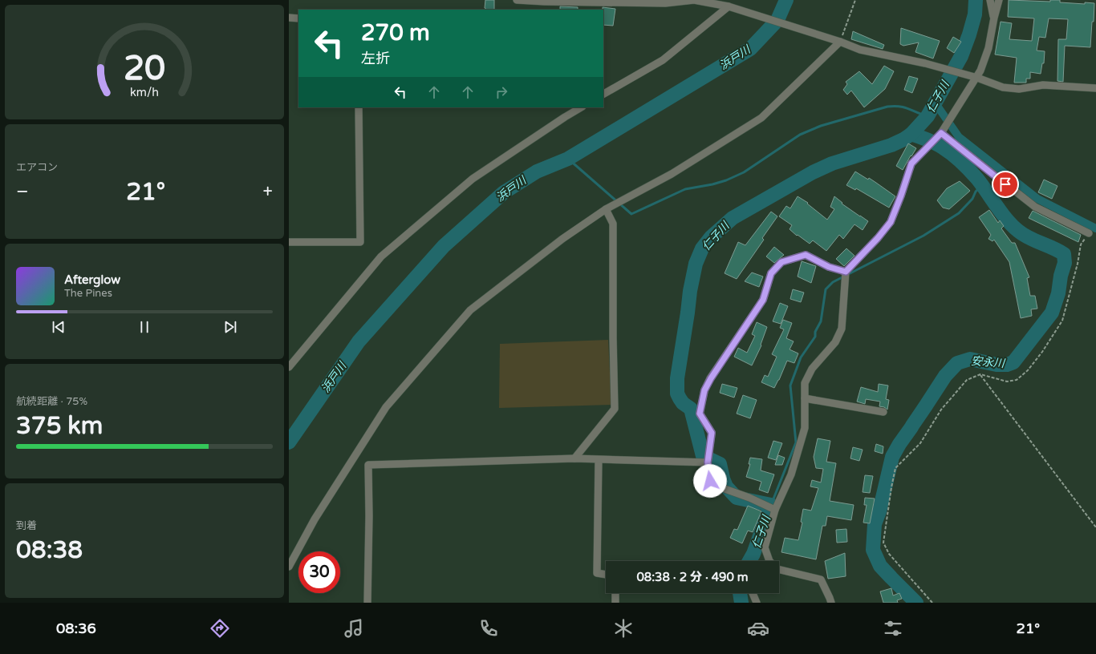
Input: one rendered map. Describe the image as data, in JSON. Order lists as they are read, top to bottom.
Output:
{
  "water": ["浜戸川", "仁子川", "安永川"],
  "page": {
    "turn": ["270 m", "左折"],
    "tile": [
      "エアコン",
      ["航続距離 · 75%", "375 km"],
      ["到着", "08:38"]
    ],
    "heat": ["−", "21°", "+"],
    "song": ["Afterglow", "The Pines"],
    "limit": "30",
    "trip": "08:38 · 2 分 · 490 m",
    "tabs": ["08:36", "21°"],
    "gauge": ["20", "km/h"]
  }
}
